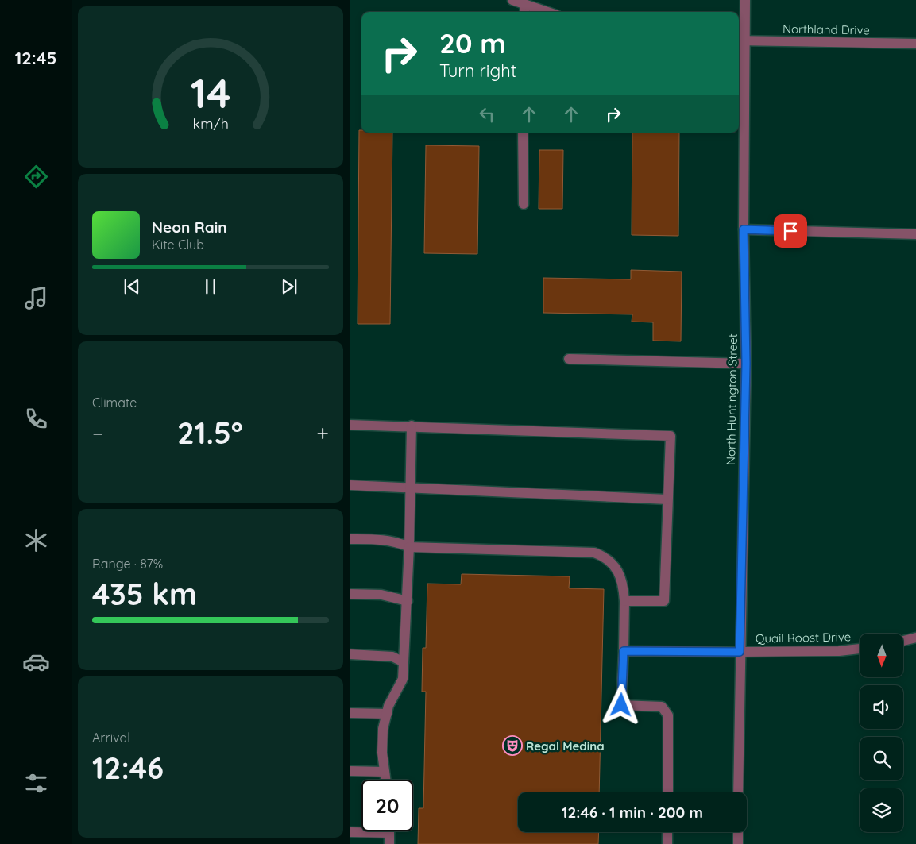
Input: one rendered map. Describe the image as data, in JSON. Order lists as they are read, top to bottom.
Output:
{
  "streets": {
    "street": ["Northland Drive", "North Huntington Street", "Quail Roost Drive"]
  },
  "crossings": [
    ["Northland Drive", "North Huntington Street"],
    ["North Huntington Street", "Quail Roost Drive"]
  ],
  "places": {
    "theatre": ["Regal Medina"]
  },
  "north": "bottom",
  "page": {
    "tabs": "12:45",
    "turn": ["20 m", "Turn right"],
    "song": ["Neon Rain", "Kite Club"],
    "tile": [
      "Climate",
      ["Range · 87%", "435 km"],
      ["Arrival", "12:46"]
    ],
    "heat": ["−", "21.5°", "+"],
    "limit": "20",
    "trip": "12:46 · 1 min · 200 m",
    "gauge": ["14", "km/h"]
  }
}
